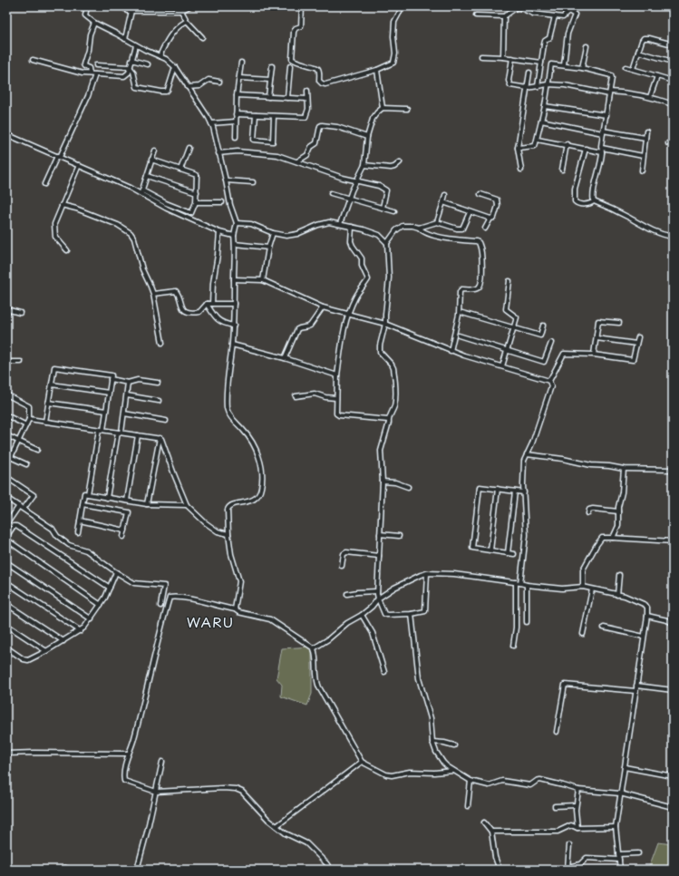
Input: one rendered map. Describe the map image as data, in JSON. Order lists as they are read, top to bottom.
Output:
{
  "districts": ["WARU"]
}
